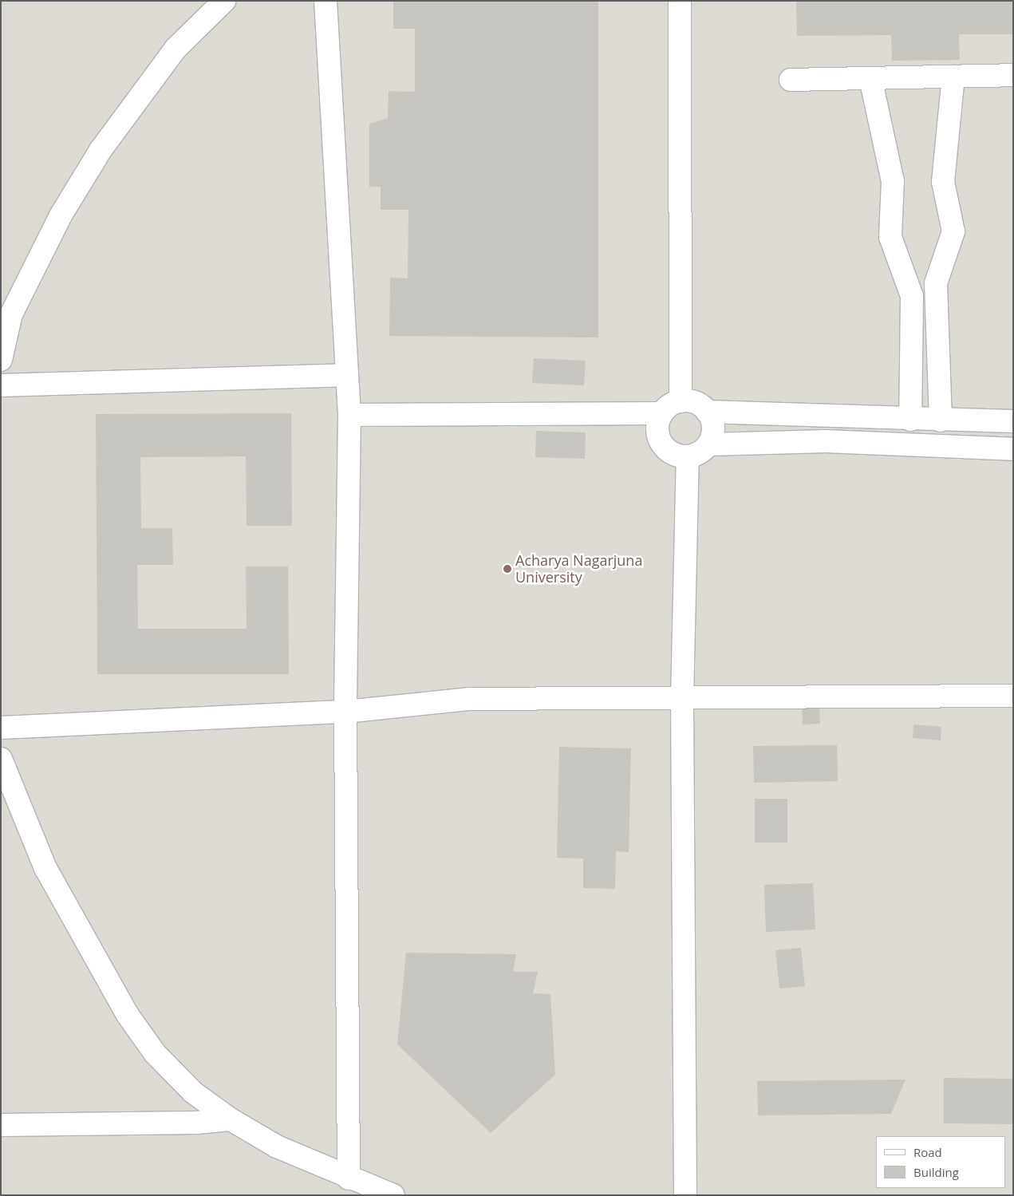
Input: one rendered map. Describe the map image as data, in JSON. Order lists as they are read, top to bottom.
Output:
{
  "places": ["Acharya Nagarjuna University"],
  "legend": ["Road", "Building"]
}
